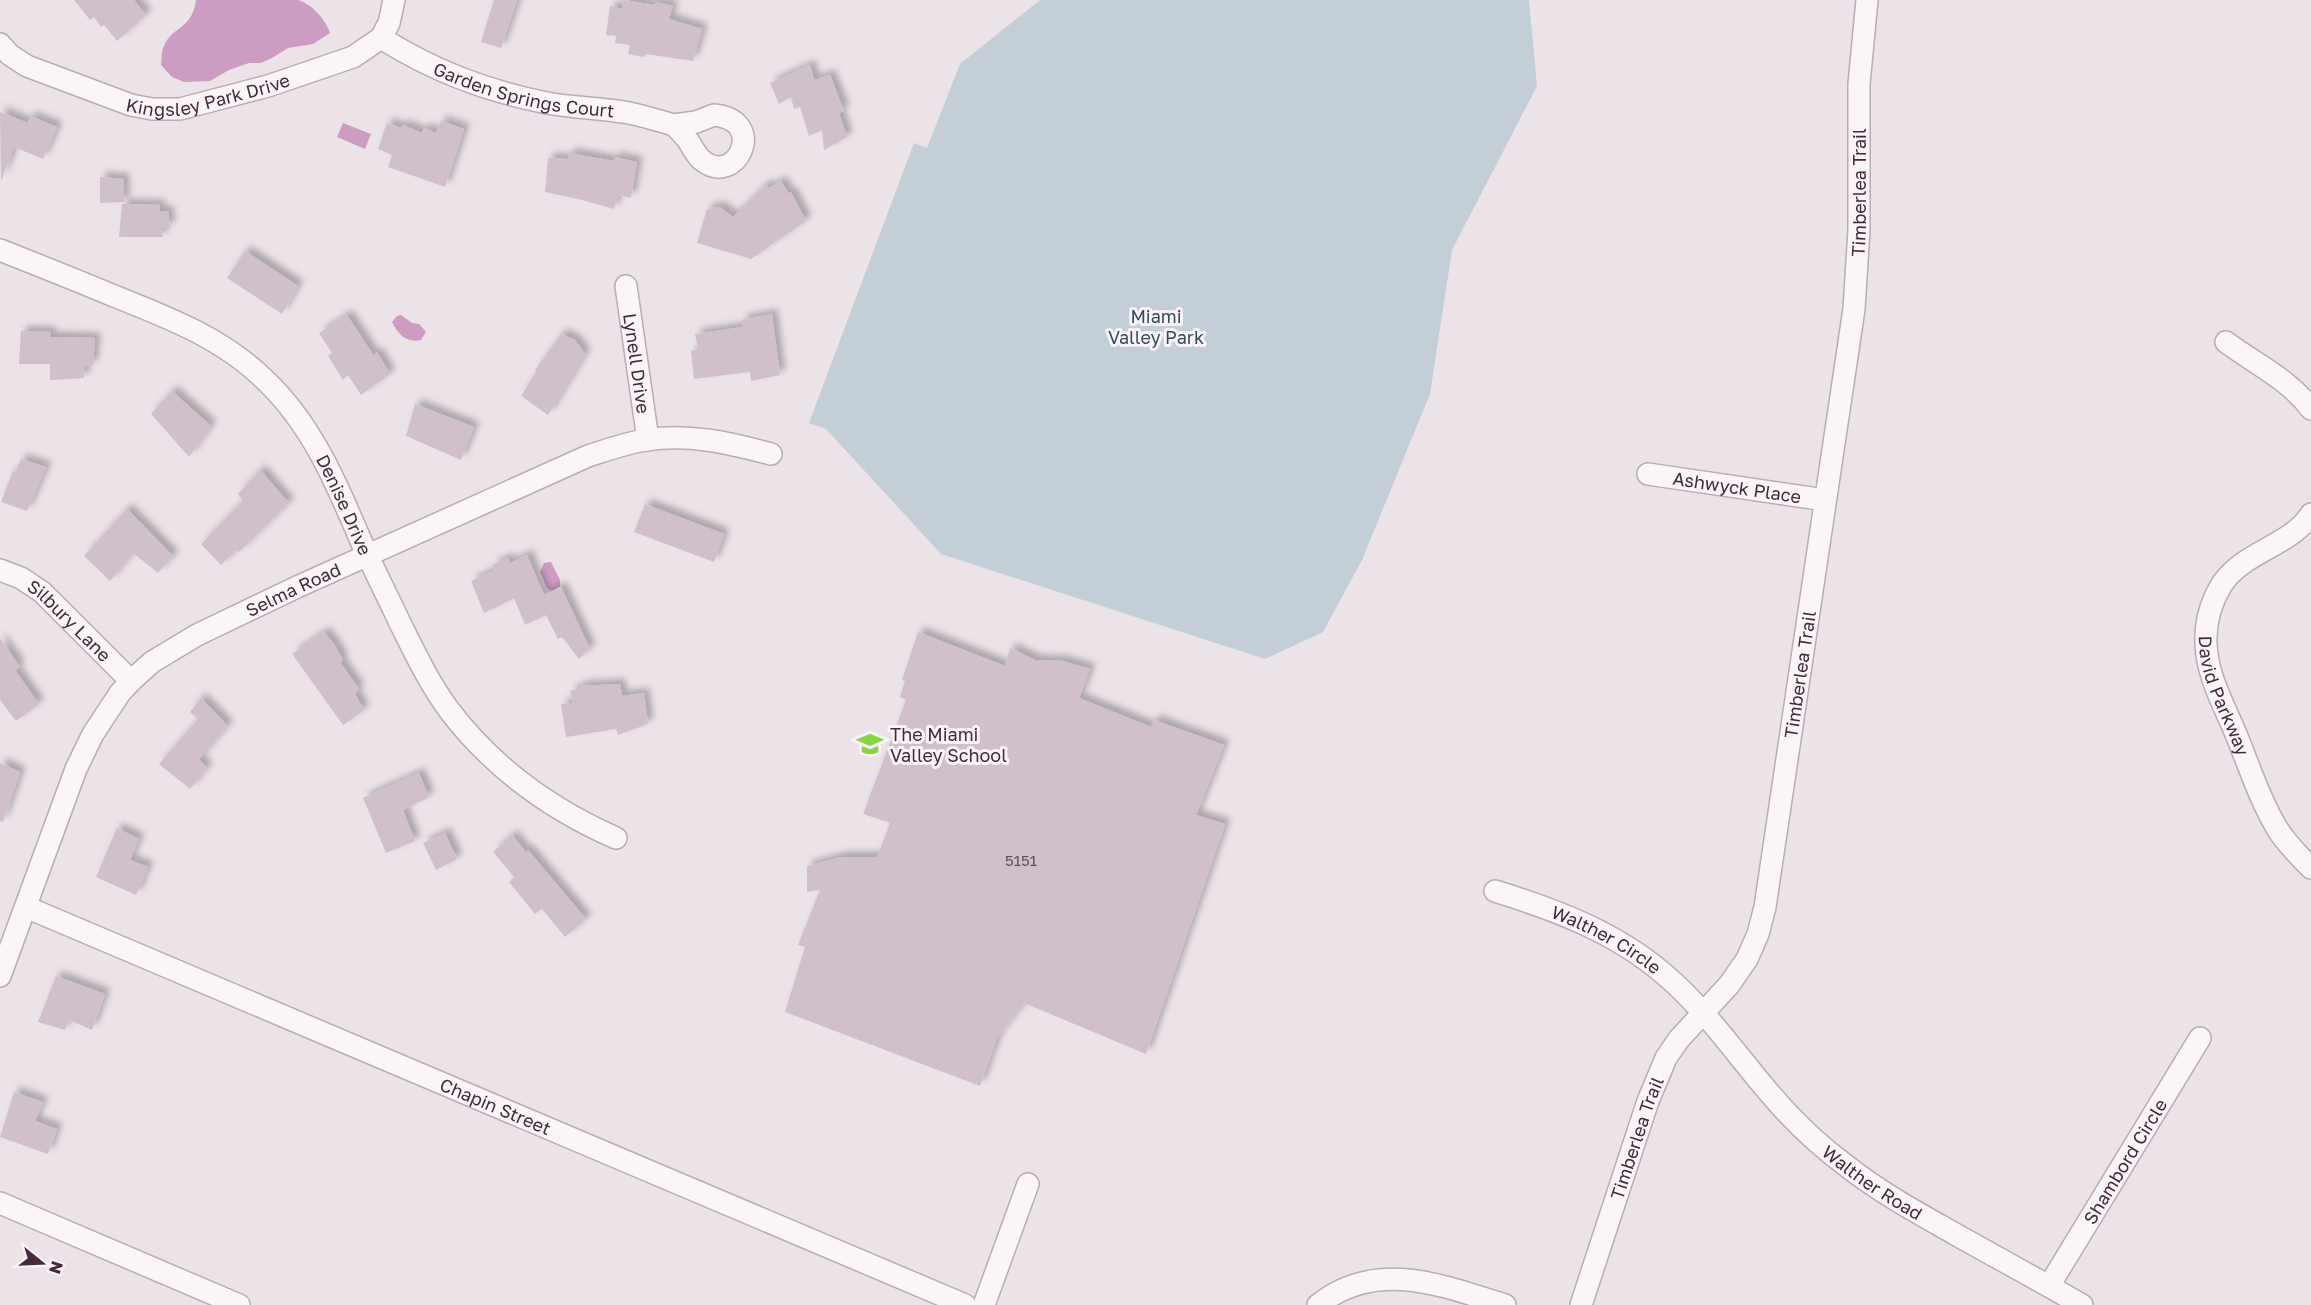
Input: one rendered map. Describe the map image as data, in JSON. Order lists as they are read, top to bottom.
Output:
{
  "streets": {
    "street": [
      "Kingsley Park Drive",
      "Garden Springs Court",
      "Timberlea Trail",
      "Lynell Drive",
      "Ashwyck Place",
      "Denise Drive",
      "Selma Road",
      "Silbury Lane",
      "David Parkway",
      "Walther Circle",
      "Chapin Street",
      "Shambord Circle",
      "Walther Road"
    ]
  },
  "crossings": [
    ["Kingsley Park Drive", "Garden Springs Court"],
    ["Timberlea Trail", "Ashwyck Place"],
    ["Timberlea Trail", "Walther Circle"],
    ["Timberlea Trail", "Walther Road"],
    ["Lynell Drive", "Selma Road"],
    ["Denise Drive", "Selma Road"],
    ["Selma Road", "Silbury Lane"],
    ["Selma Road", "Chapin Street"],
    ["Walther Circle", "Walther Road"],
    ["Shambord Circle", "Walther Road"]
  ],
  "parks": ["Miami Valley Park"],
  "places": {
    "school or university": ["The Miami Valley School"]
  },
  "house_numbers": ["5151"],
  "north": "right"
}
